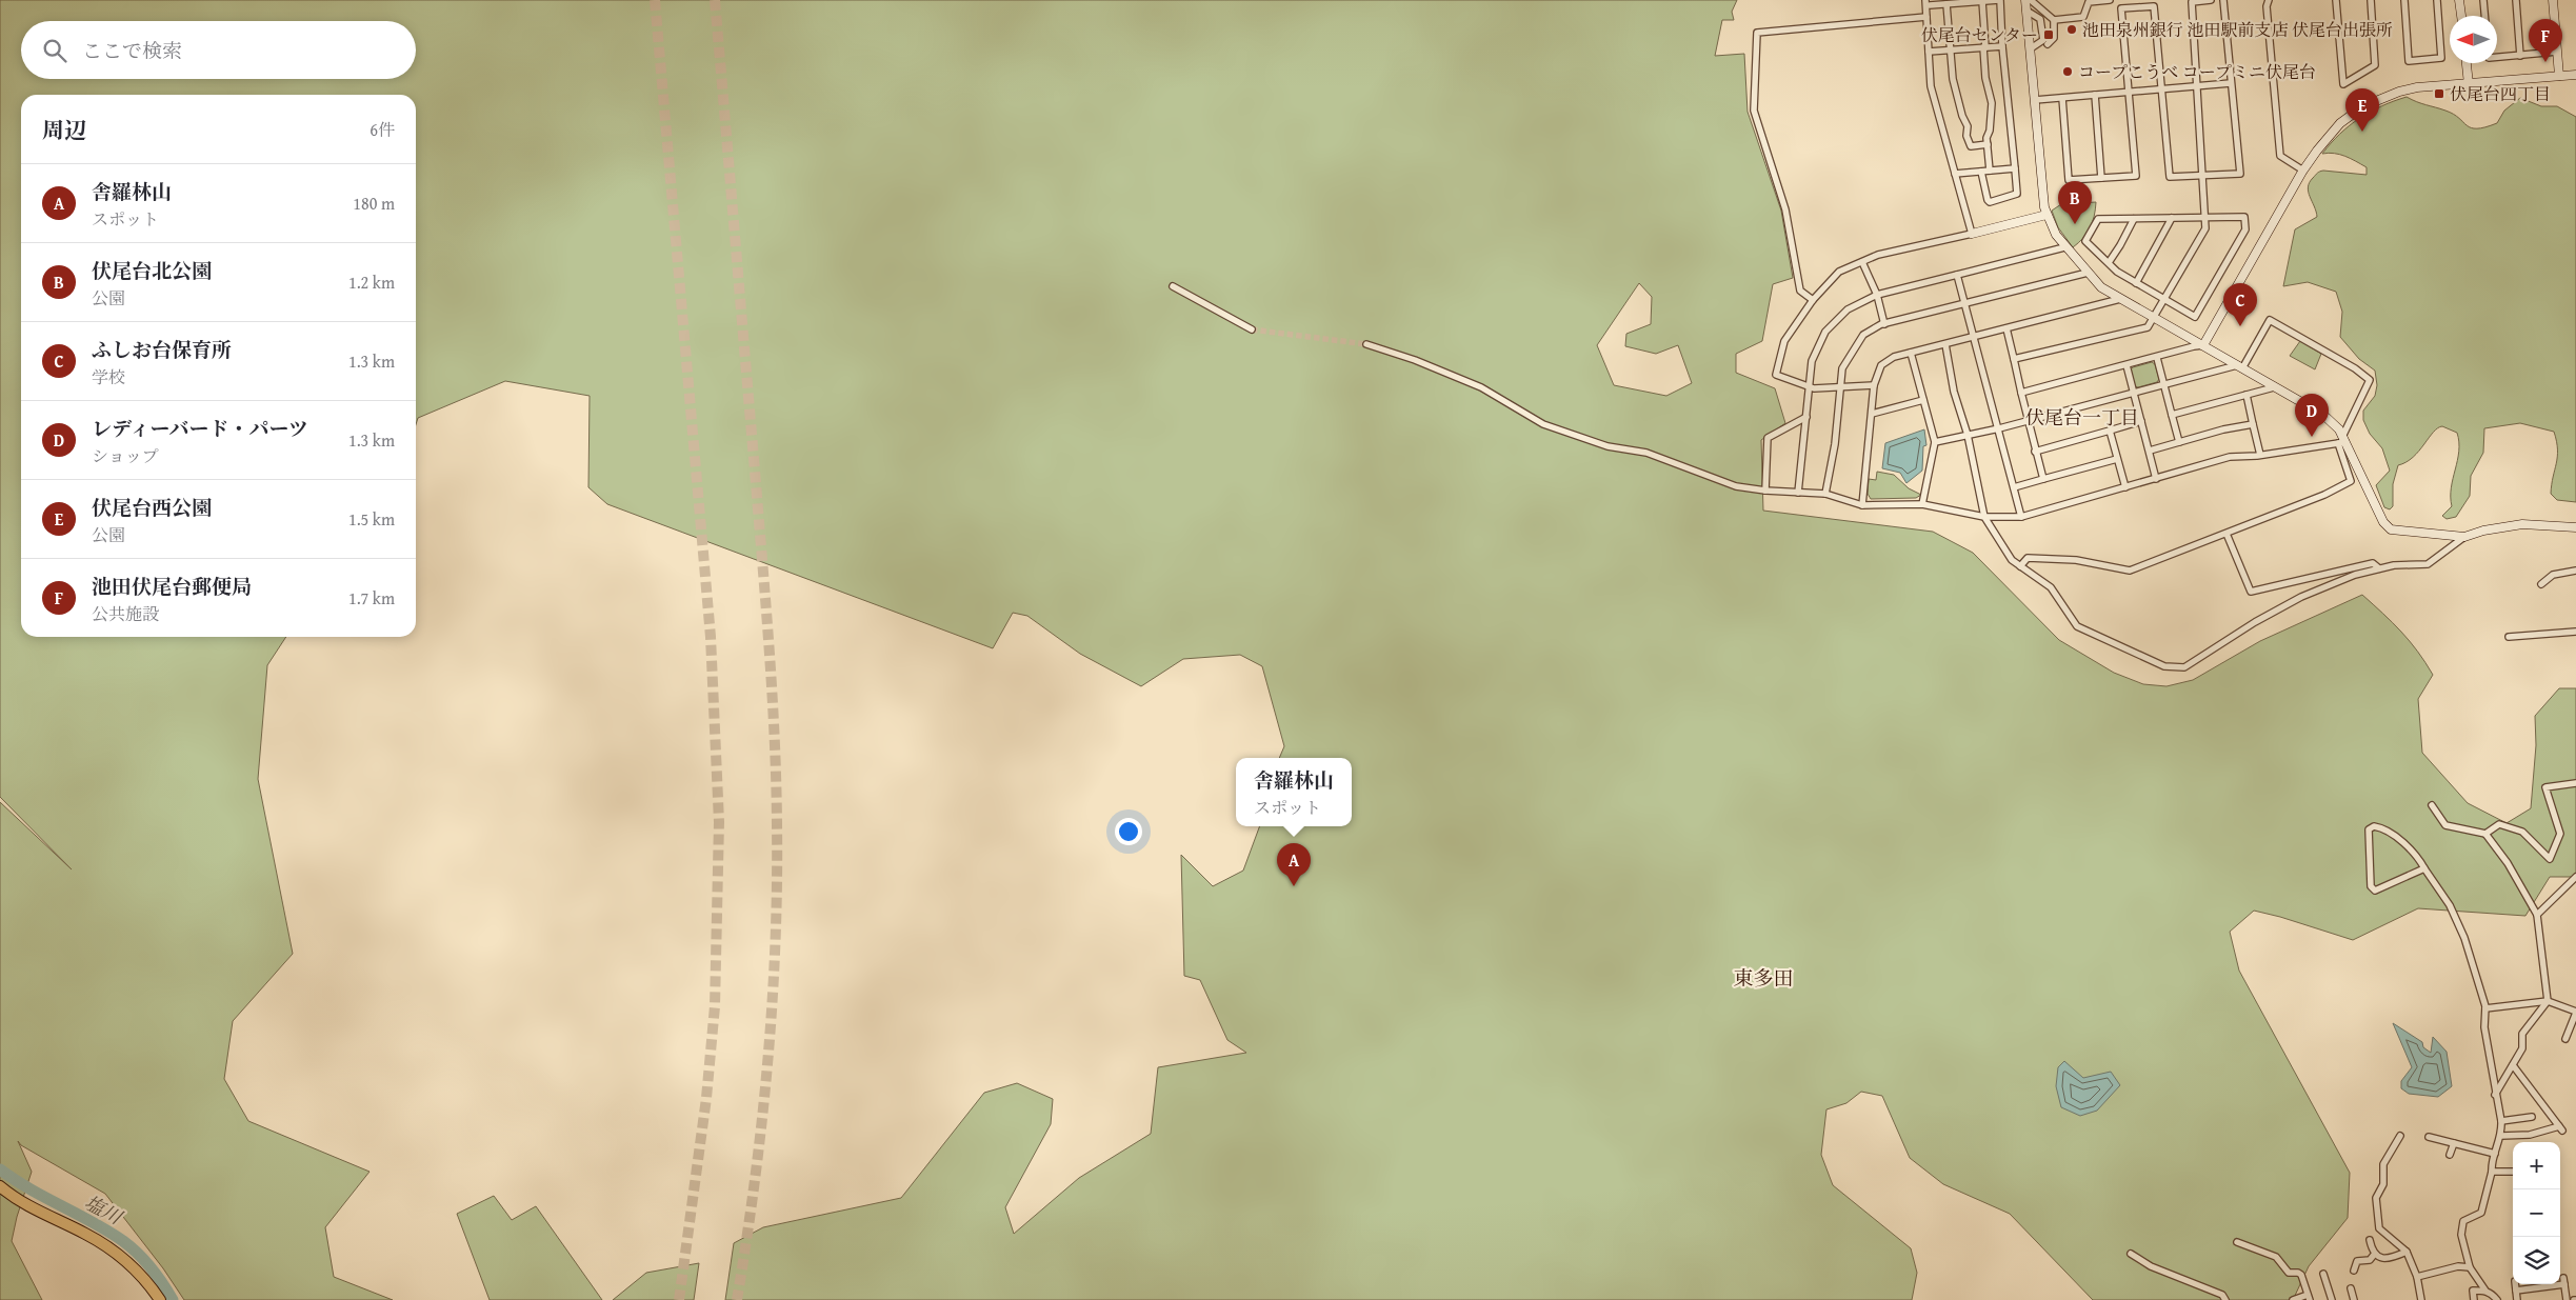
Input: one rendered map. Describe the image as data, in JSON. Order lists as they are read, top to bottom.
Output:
{
  "districts": ["伏尾台一丁目", "東多田"],
  "water": ["塩川"],
  "places": {
    "other": ["池田泉州銀行 池田駅前支店 伏尾台出張所", "コープこうべ コープミニ伏尾台"],
    "transit": ["伏尾台センター", "伏尾台四丁目"]
  },
  "north": "left",
  "page": {
    "pins": [
      "F",
      "E",
      "B",
      "C",
      "D",
      "A"
    ],
    "search": "ここで検索",
    "heading": ["周辺", "6件"],
    "list": [
      {
        "mark": "A",
        "name": "舎羅林山",
        "note": "スポット",
        "value": "180 m"
      },
      {
        "mark": "B",
        "name": "伏尾台北公園",
        "note": "公園",
        "value": "1.2 km"
      },
      {
        "mark": "C",
        "name": "ふしお台保育所",
        "note": "学校",
        "value": "1.3 km"
      },
      {
        "mark": "D",
        "name": "レディーバード・パーツ",
        "note": "ショップ",
        "value": "1.3 km"
      },
      {
        "mark": "E",
        "name": "伏尾台⻄公園",
        "note": "公園",
        "value": "1.5 km"
      },
      {
        "mark": "F",
        "name": "池田伏尾台郵便局",
        "note": "公共施設",
        "value": "1.7 km"
      }
    ],
    "popup": ["舎羅林山", "スポット"],
    "map_buttons": ["+", "−"]
  }
}
